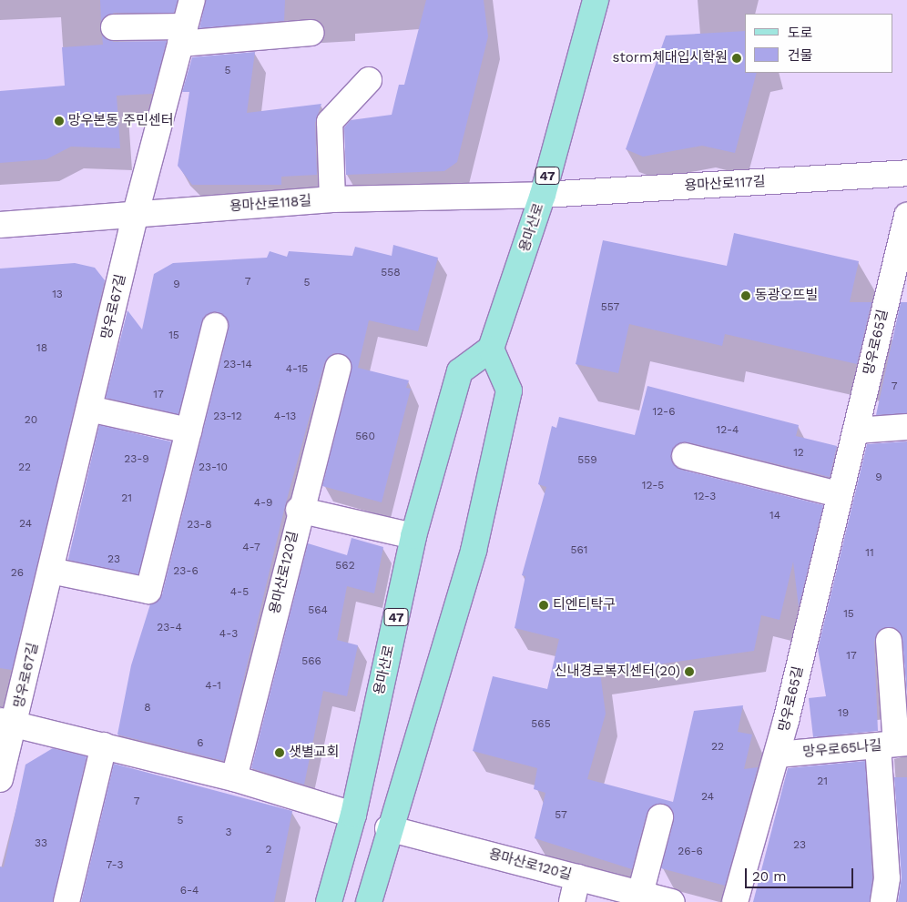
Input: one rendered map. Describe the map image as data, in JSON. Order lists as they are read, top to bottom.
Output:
{
  "streets": {
    "main road": ["47", "용마산로"],
    "street": [
      "용마산로117길",
      "용마산로118길",
      "망우로67길",
      "망우로65길",
      "용마산로120길",
      "망우로65나길"
    ]
  },
  "crossings": [
    ["용마산로117길", "용마산로118길"],
    ["용마산로117길", "용마산로"],
    ["용마산로118길", "용마산로"],
    ["용마산로118길", "망우로67길"],
    ["망우로65길", "망우로65나길"]
  ],
  "places": [
    "storm체대입시학원",
    "망우본동 주민센터",
    "동광오뜨빌",
    "티엔티탁구",
    "신내경로복지센터(20)",
    "샛별교회"
  ],
  "house_numbers": [
    "5",
    "558",
    "7",
    "5",
    "9",
    "13",
    "557",
    "15",
    "18",
    "23-14",
    "4-15",
    "7",
    "17",
    "12-6",
    "23-12",
    "4-13",
    "20",
    "12-4",
    "560",
    "12",
    "23-9",
    "559",
    "22",
    "23-10",
    "9",
    "12-5",
    "12-3",
    "21",
    "4-9",
    "14",
    "24",
    "23-8",
    "4-7",
    "561",
    "11",
    "23",
    "562",
    "23-6",
    "26",
    "4-5",
    "564",
    "15",
    "23-4",
    "4-3",
    "17",
    "566",
    "4-1",
    "8",
    "19",
    "565",
    "6",
    "22",
    "21",
    "24",
    "7",
    "57",
    "5",
    "3",
    "33",
    "23",
    "2",
    "26-6",
    "7-3",
    "6-4"
  ],
  "legend": ["도로", "건물"],
  "scale_bar": "20 m"
}
